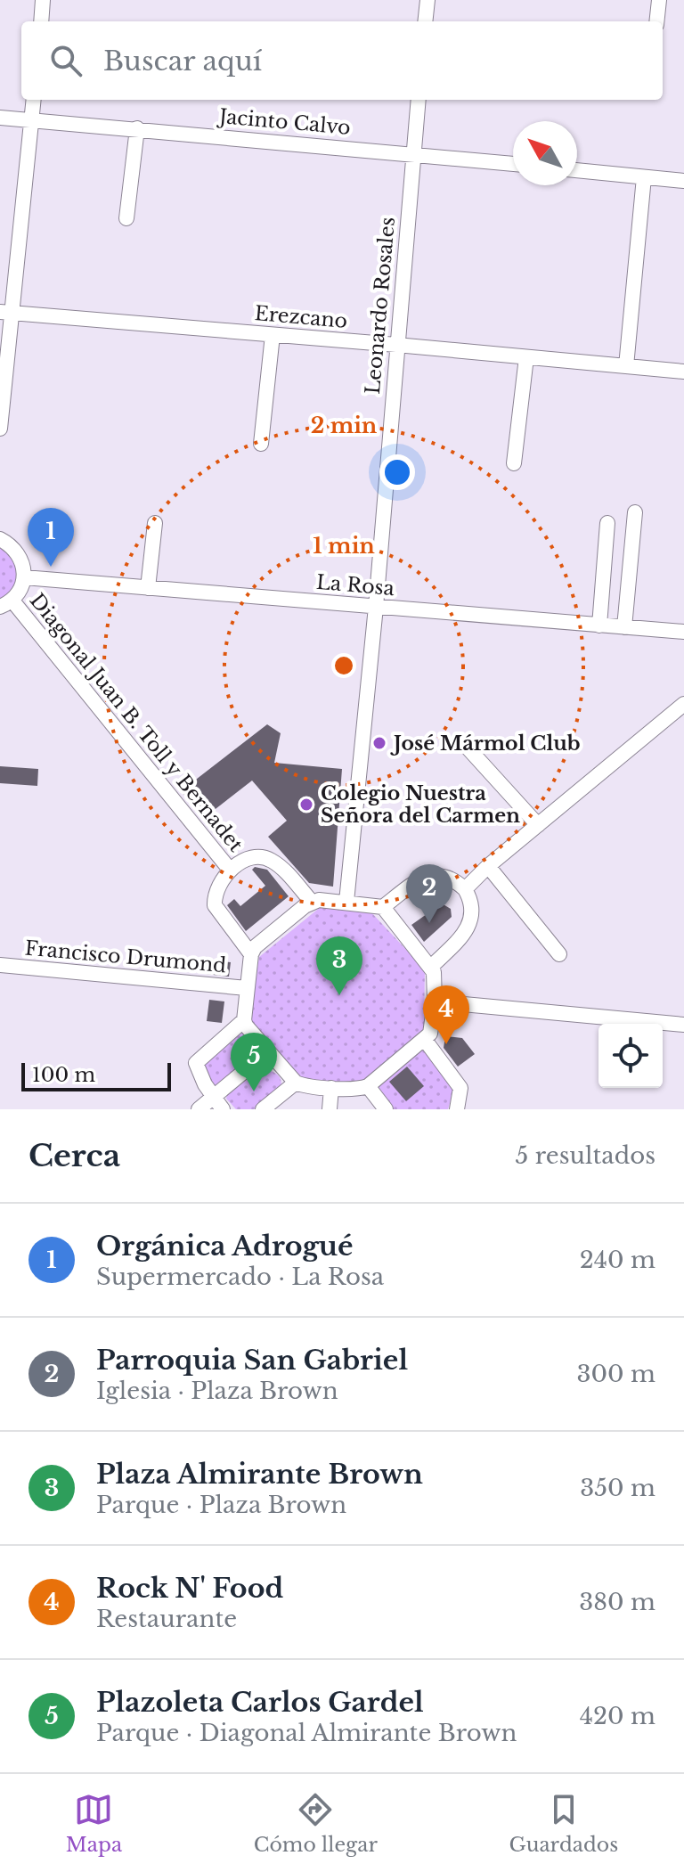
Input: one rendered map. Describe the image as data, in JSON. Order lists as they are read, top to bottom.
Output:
{
  "streets": {
    "street": [
      "Jacinto Calvo",
      "Leonardo Rosales",
      "Erezcano",
      "La Rosa",
      "Diagonal Juan B. Toll y Bernadet",
      "Francisco Drumond"
    ]
  },
  "crossings": [
    ["Jacinto Calvo", "Leonardo Rosales"],
    ["Leonardo Rosales", "Erezcano"],
    ["Leonardo Rosales", "La Rosa"],
    ["Leonardo Rosales", "Diagonal Juan B. Toll y Bernadet"],
    ["Leonardo Rosales", "Francisco Drumond"],
    ["Diagonal Juan B. Toll y Bernadet", "Francisco Drumond"]
  ],
  "places": ["José Mármol Club", "Colegio Nuestra Señora del Carmen"],
  "scale_bar": "100 m",
  "north": "top left",
  "page": {
    "search": "Buscar aquí",
    "pins": [
      "1",
      "2",
      "3",
      "4",
      "5"
    ],
    "scale": "100 m",
    "heading": ["Cerca", "5 resultados"],
    "list": [
      {
        "mark": "1",
        "name": "Orgánica Adrogué",
        "note": "Supermercado · La Rosa",
        "value": "240 m"
      },
      {
        "mark": "2",
        "name": "Parroquia San Gabriel",
        "note": "Iglesia · Plaza Brown",
        "value": "300 m"
      },
      {
        "mark": "3",
        "name": "Plaza Almirante Brown",
        "note": "Parque · Plaza Brown",
        "value": "350 m"
      },
      {
        "mark": "4",
        "name": "Rock N' Food",
        "note": "Restaurante",
        "value": "380 m"
      },
      {
        "mark": "5",
        "name": "Plazoleta Carlos Gardel",
        "note": "Parque · Diagonal Almirante Brown",
        "value": "420 m"
      }
    ],
    "nav": ["Mapa", "Cómo llegar", "Guardados"]
  },
  "rings": ["2 min", "1 min"]
}
